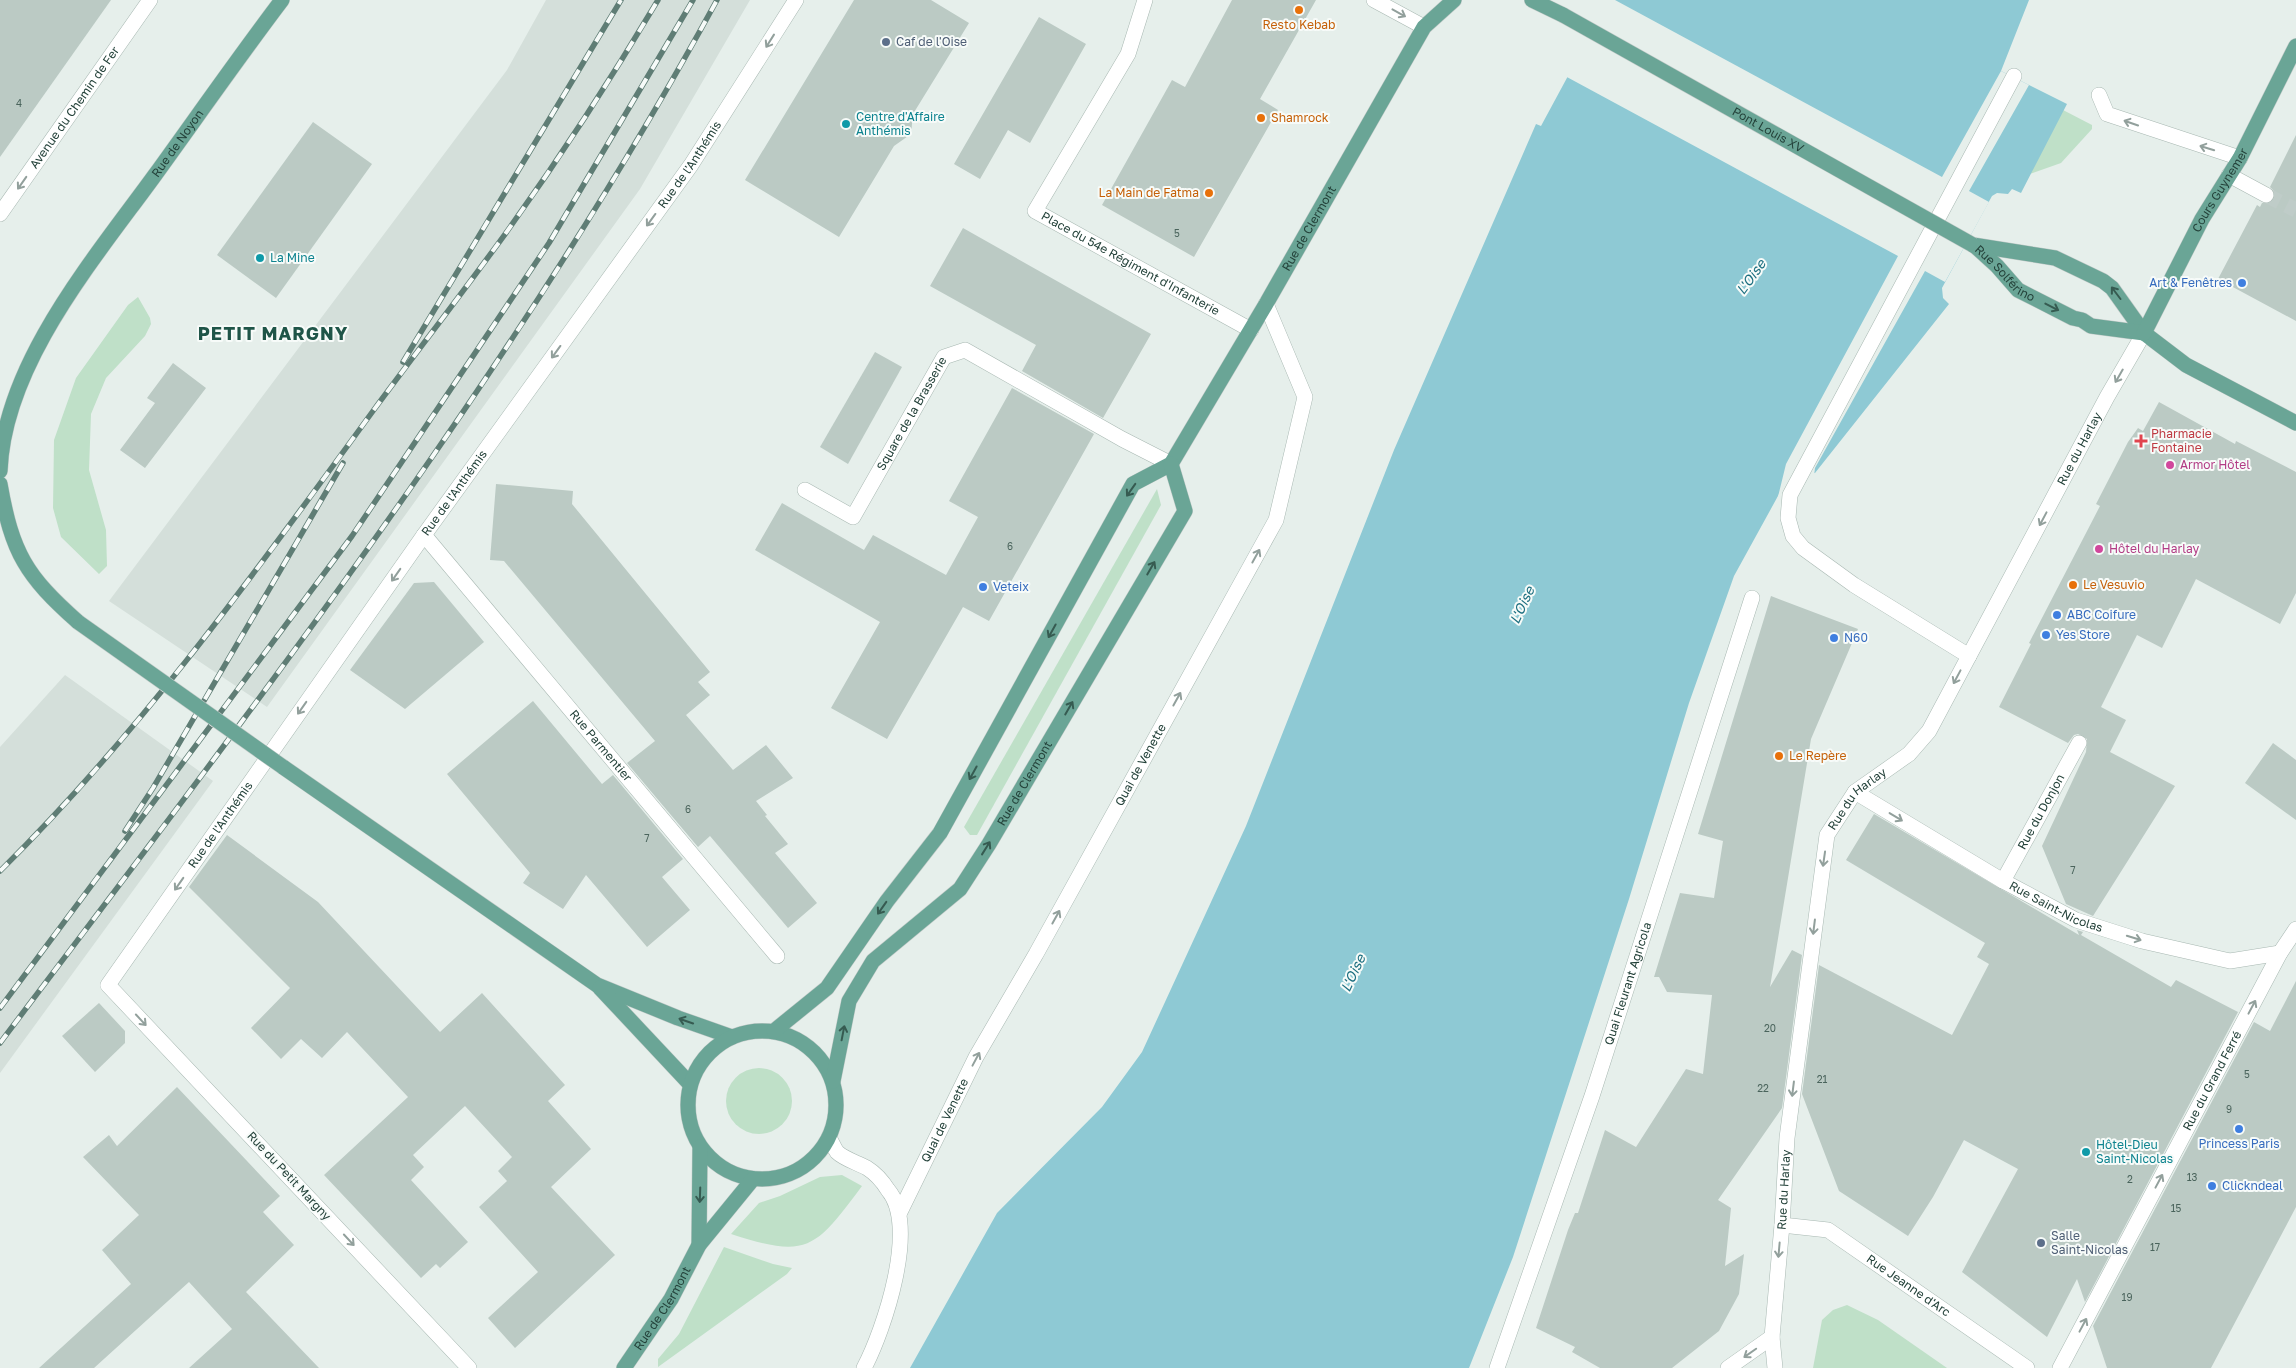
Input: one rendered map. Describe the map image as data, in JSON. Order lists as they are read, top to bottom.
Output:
{
  "streets": {
    "main road": [
      "Pont Louis XV",
      "Rue de Noyon",
      "Cours Guynemer",
      "Rue de Clermont",
      "Rue Solférino"
    ],
    "street": [
      "Avenue du Chemin de Fer",
      "Rue de l'Anthémis",
      "Place du 54e Régiment d'Infanterie",
      "Square de la Brasserie",
      "Rue du Harlay",
      "Rue Parmentier",
      "Quai de Venette",
      "Rue du Donjon",
      "Rue Saint-Nicolas",
      "Quai Fleurant Agricola",
      "Rue du Grand Ferré",
      "Rue du Petit Margny",
      "Rue Jeanne d'Arc"
    ]
  },
  "crossings": [
    ["Pont Louis XV", "Rue Solférino"],
    ["Rue de l'Anthémis", "Rue Parmentier"],
    ["Rue de l'Anthémis", "Rue du Petit Margny"],
    ["Cours Guynemer", "Rue Solférino"],
    ["Cours Guynemer", "Rue du Harlay"],
    ["Rue de Clermont", "Place du 54e Régiment d'Infanterie"],
    ["Rue de Clermont", "Square de la Brasserie"],
    ["Rue de Clermont", "Quai de Venette"],
    ["Rue Solférino", "Rue du Harlay"],
    ["Rue du Harlay", "Rue Saint-Nicolas"],
    ["Rue du Harlay", "Rue Jeanne d'Arc"],
    ["Rue du Donjon", "Rue Saint-Nicolas"],
    ["Rue Saint-Nicolas", "Rue du Grand Ferré"]
  ],
  "one_way": [
    "Avenue du Chemin de Fer",
    "Rue de l'Anthémis",
    "Rue du Harlay",
    "Quai de Venette",
    "Rue Saint-Nicolas",
    "Rue du Grand Ferré",
    "Rue du Petit Margny"
  ],
  "districts": ["PETIT MARGNY"],
  "water": ["L'Oise"],
  "places": {
    "other": [
      "Resto Kebab",
      "Caf de l'Oise",
      "Shamrock",
      "Centre d'Affaire Anthémis",
      "La Main de Fatma",
      "La Mine",
      "Art & Fenêtres",
      "Armor Hôtel",
      "Hôtel du Harlay",
      "Le Vesuvio",
      "Veteix",
      "ABC Coifure",
      "Yes Store",
      "N60",
      "Le Repère",
      "Princess Paris",
      "Hôtel-Dieu Saint-Nicolas",
      "Clickndeal",
      "Salle Saint-Nicolas"
    ],
    "health": ["Pharmacie Fontaine"]
  },
  "house_numbers": [
    "4",
    "5",
    "6",
    "6",
    "7",
    "7",
    "20",
    "5",
    "21",
    "22",
    "9",
    "13",
    "2",
    "15",
    "17",
    "19"
  ]
}
